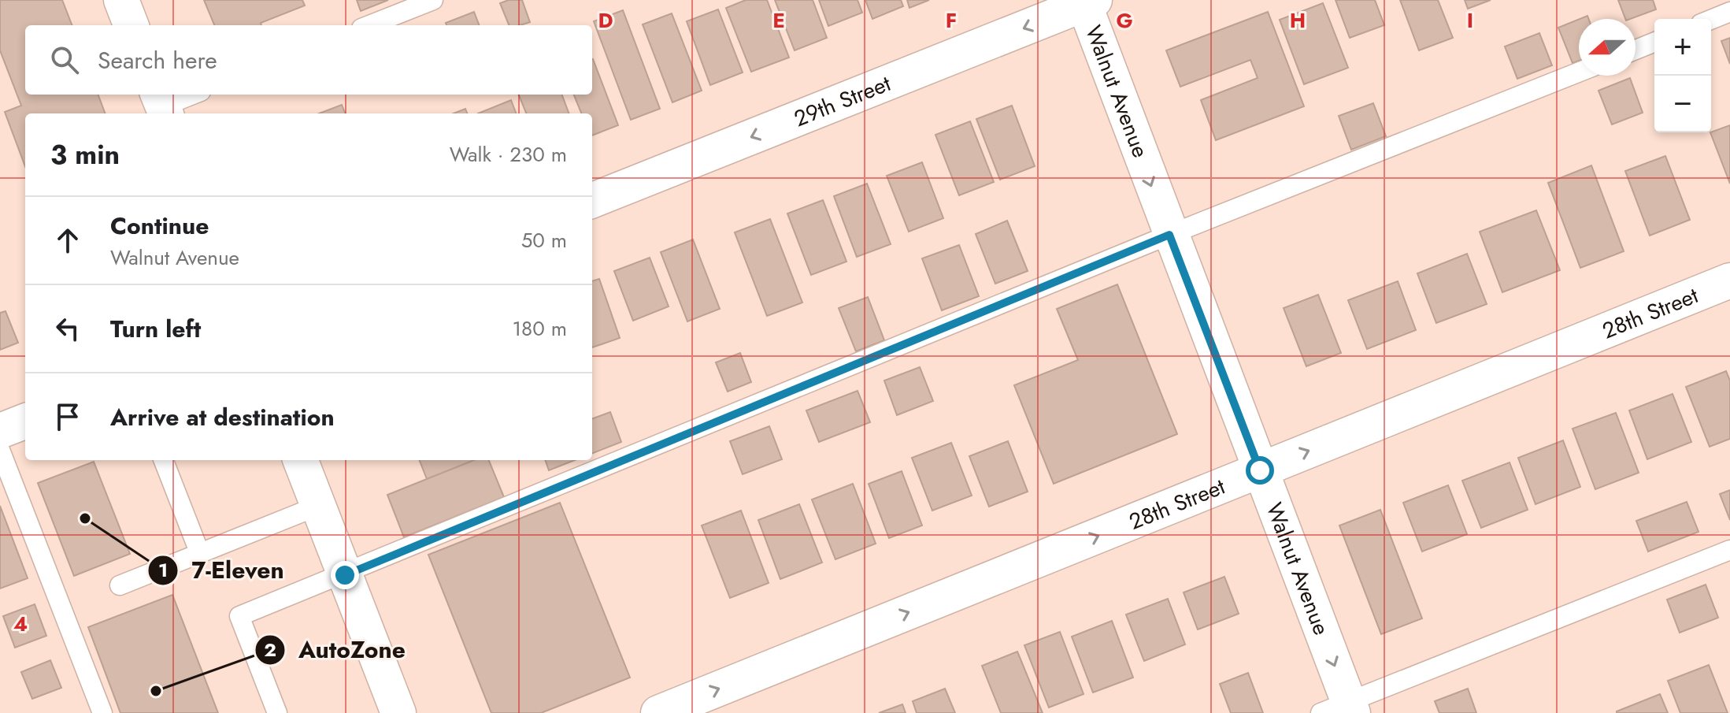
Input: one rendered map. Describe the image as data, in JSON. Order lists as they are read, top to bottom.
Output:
{
  "streets": {
    "street": ["Walnut Avenue", "29th Street", "28th Street"]
  },
  "crossings": [
    ["Walnut Avenue", "29th Street"],
    ["Walnut Avenue", "28th Street"]
  ],
  "one_way": ["Walnut Avenue", "29th Street", "28th Street"],
  "places": ["7-Eleven", "AutoZone"],
  "north": "left",
  "page": {
    "map_buttons": ["+", "−"],
    "search": "Search here",
    "heading": ["3 min", "Walk · 230 m"],
    "list": [
      ["Continue", "Walnut Avenue", "50 m"],
      ["Turn left", "180 m"],
      "Arrive at destination"
    ]
  },
  "grid": {
    "columns": [
      "D",
      "E",
      "F",
      "G",
      "H",
      "I"
    ],
    "rows": ["4"]
  }
}
